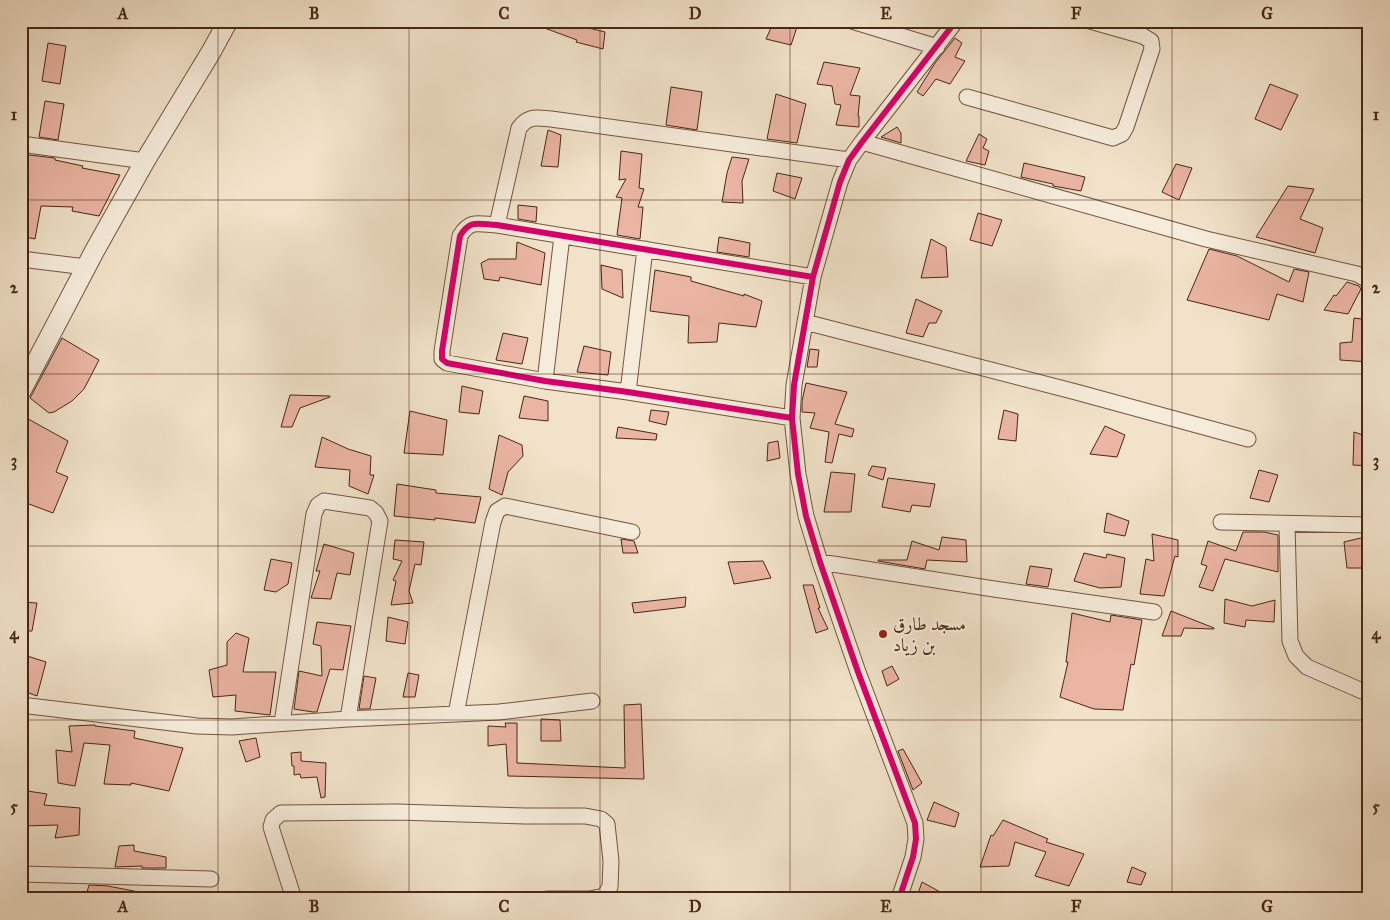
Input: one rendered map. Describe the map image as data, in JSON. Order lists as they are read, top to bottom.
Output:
{
  "places": ["مسجد طارق بن زياد"],
  "grid": {
    "columns": [
      "A",
      "B",
      "C",
      "D",
      "E",
      "F",
      "G"
    ],
    "rows": [
      "1",
      "2",
      "3",
      "4",
      "5"
    ]
  }
}
